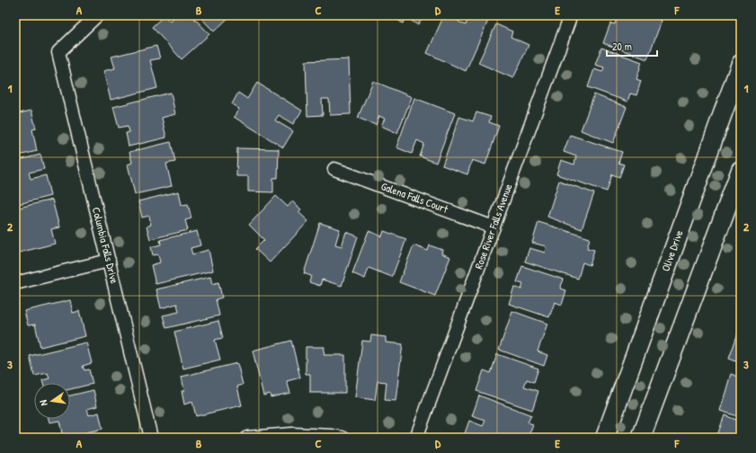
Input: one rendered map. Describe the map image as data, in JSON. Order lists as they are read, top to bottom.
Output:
{
  "streets": {
    "main road": ["Olive Drive"],
    "street": ["Galena Falls Court", "Rose River Falls Avenue", "Columbia Falls Drive"]
  },
  "crossings": [
    ["Galena Falls Court", "Rose River Falls Avenue"]
  ],
  "scale_bar": "20 m",
  "north": "left",
  "grid": {
    "columns": [
      "A",
      "B",
      "C",
      "D",
      "E",
      "F"
    ],
    "rows": ["1", "2", "3"]
  }
}
